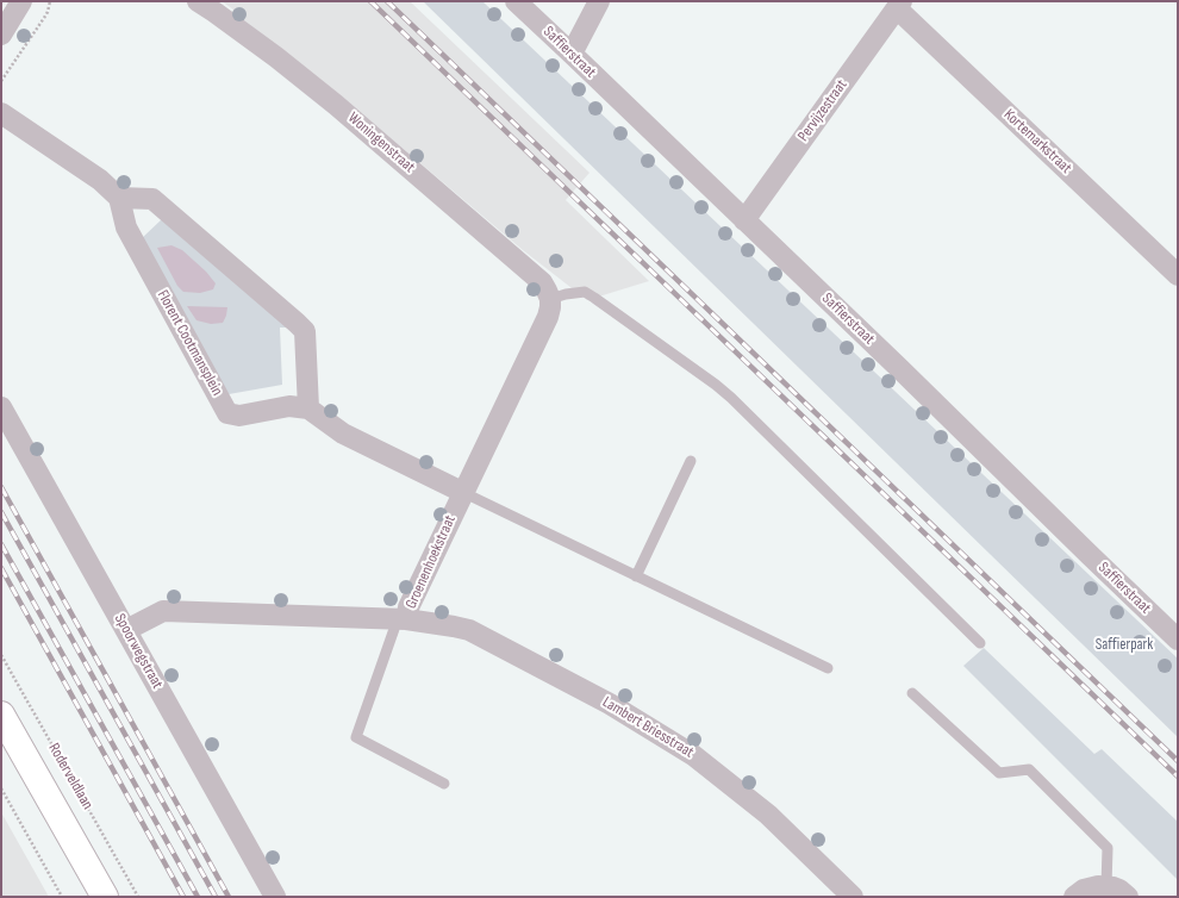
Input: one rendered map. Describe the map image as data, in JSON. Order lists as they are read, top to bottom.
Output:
{
  "streets": {
    "street": [
      "Saffierstraat",
      "Pervijzestraat",
      "Kortemarkstraat",
      "Woningenstraat",
      "Florent Cootmansplein",
      "Groenenhoekstraat",
      "Spoorwegstraat",
      "Lambert Briesstraat",
      "Roderveldlaan"
    ]
  },
  "crossings": [
    ["Saffierstraat", "Pervijzestraat"],
    ["Pervijzestraat", "Kortemarkstraat"],
    ["Woningenstraat", "Groenenhoekstraat"],
    ["Groenenhoekstraat", "Spoorwegstraat"],
    ["Groenenhoekstraat", "Lambert Briesstraat"]
  ],
  "parks": ["Saffierpark"]
}
